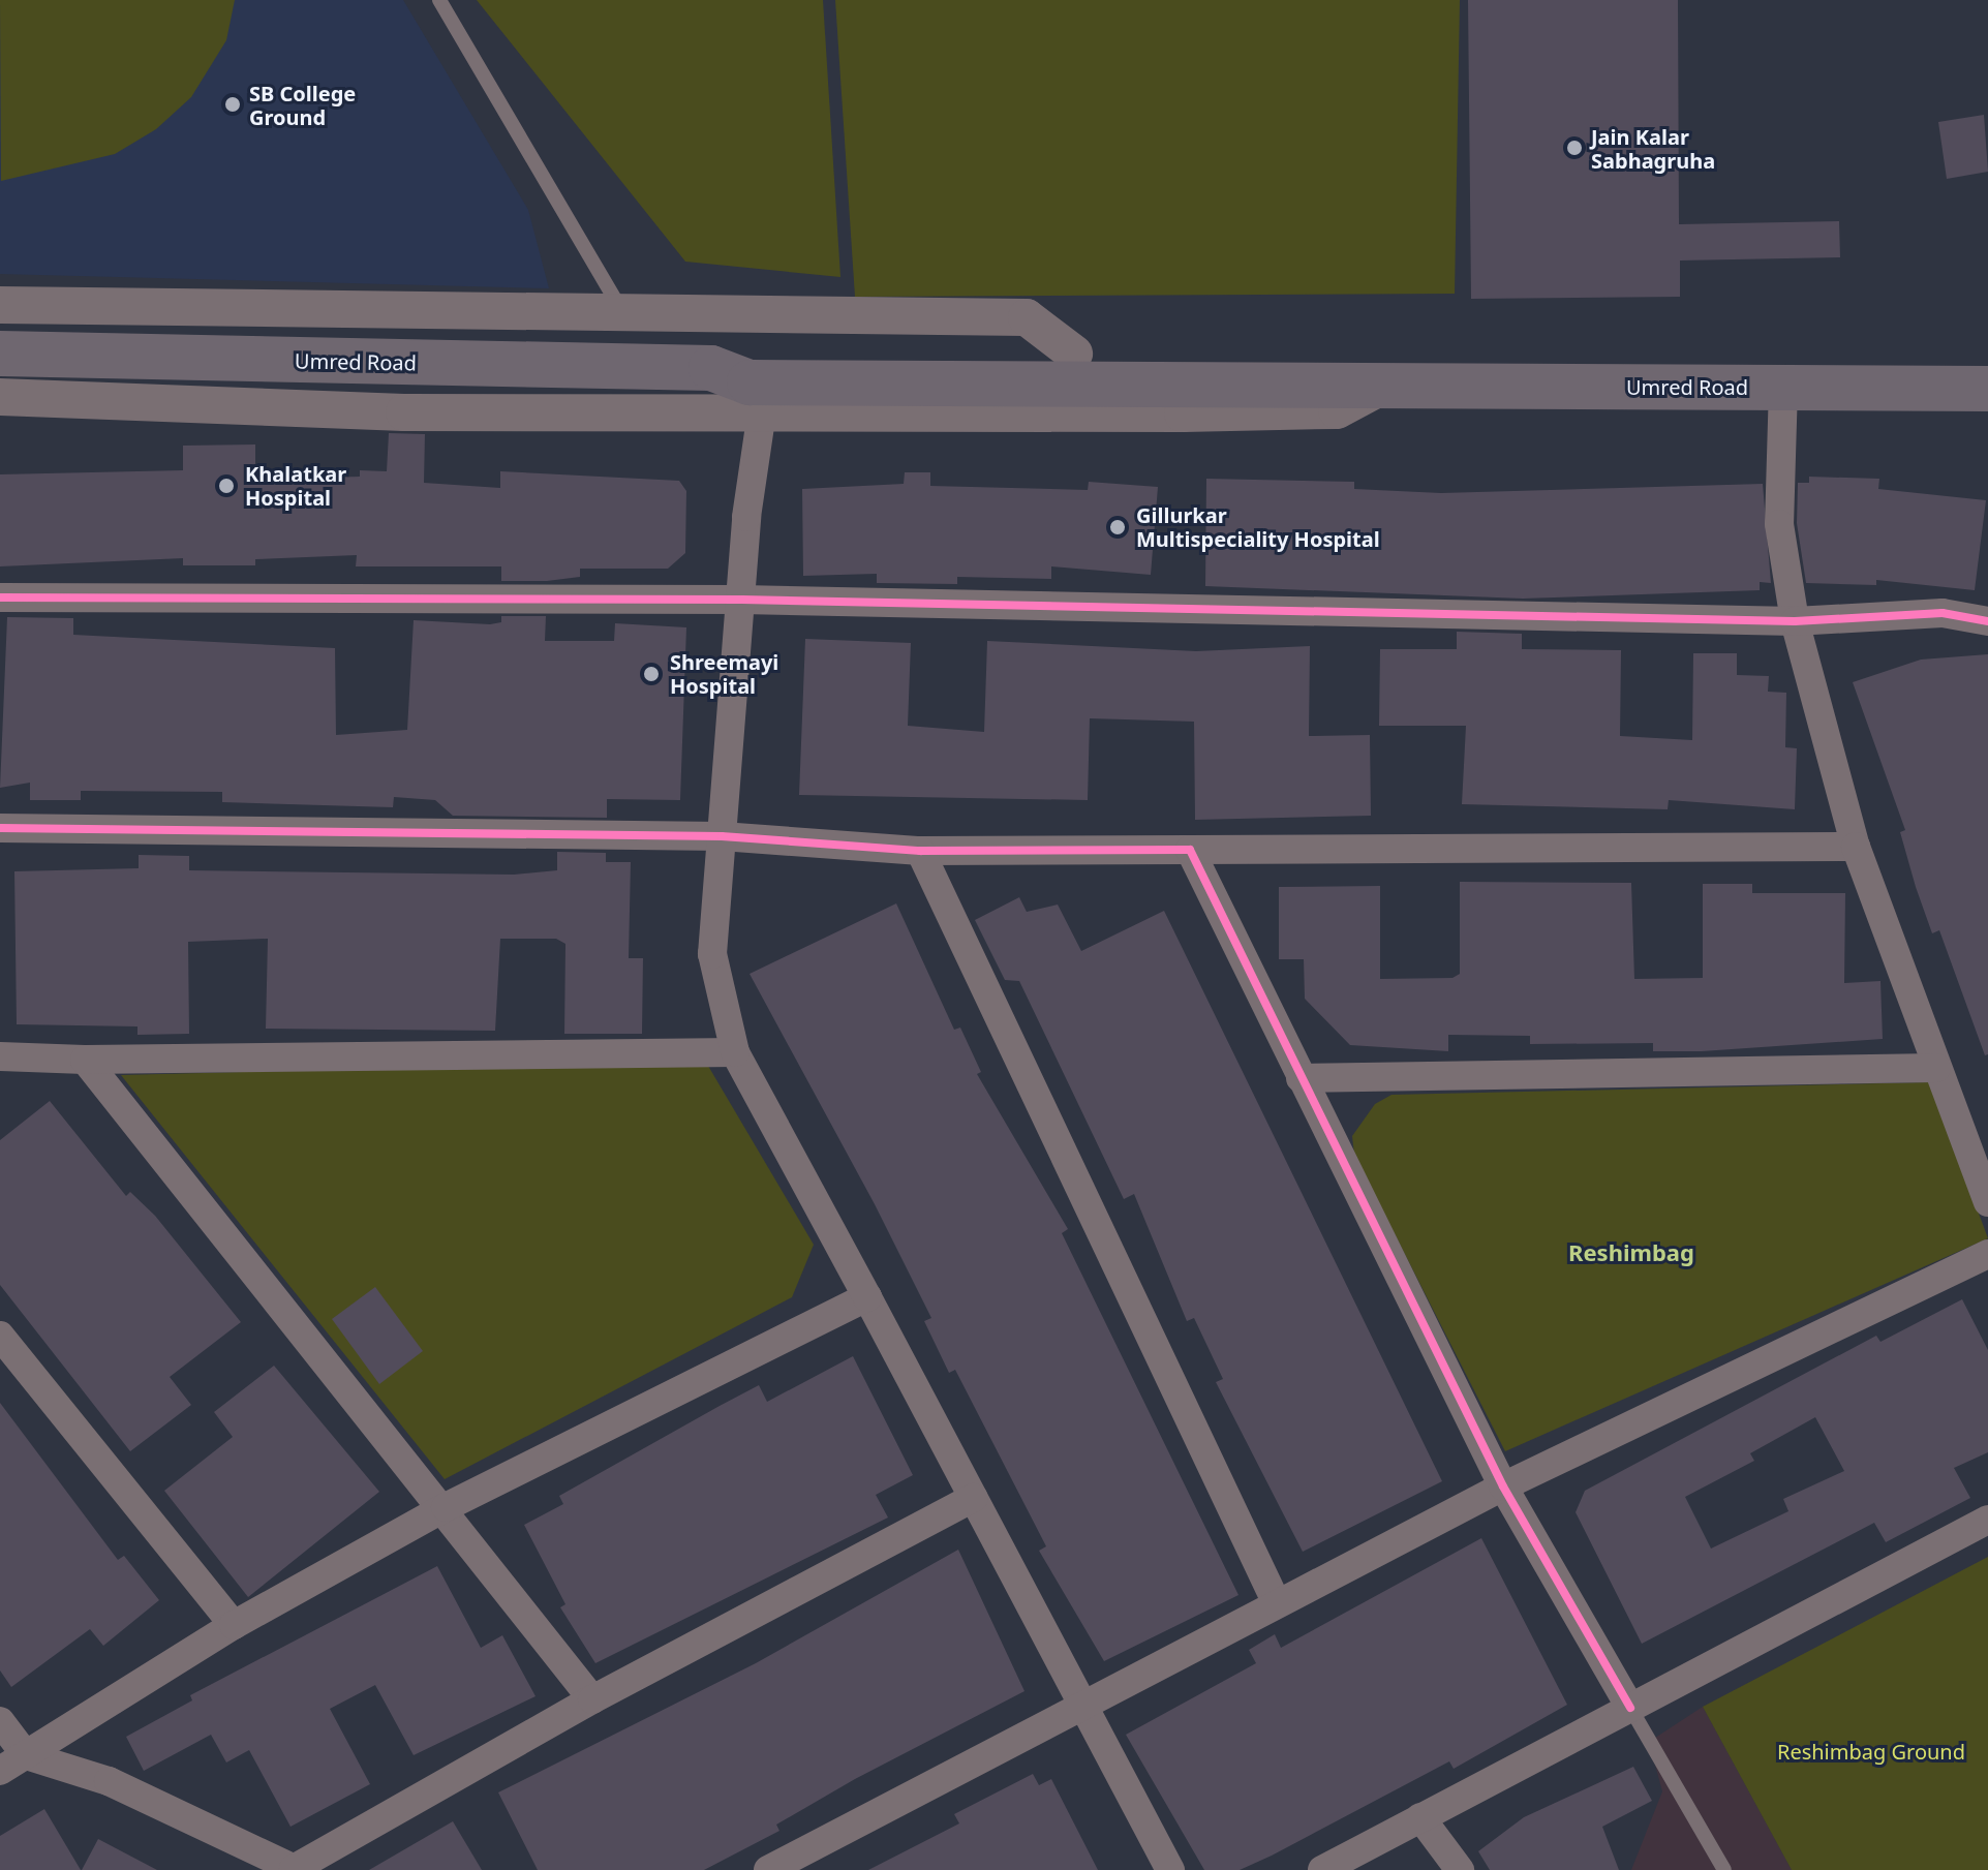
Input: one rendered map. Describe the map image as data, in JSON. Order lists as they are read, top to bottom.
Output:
{
  "streets": {
    "main road": ["Umred Road"]
  },
  "districts": ["Reshimbag"],
  "parks": ["Reshimbag Ground"],
  "places": [
    "SB College Ground",
    "Jain Kalar Sabhagruha",
    "Khalatkar Hospital",
    "Gillurkar Multispeciality Hospital",
    "Shreemayi Hospital"
  ]
}
